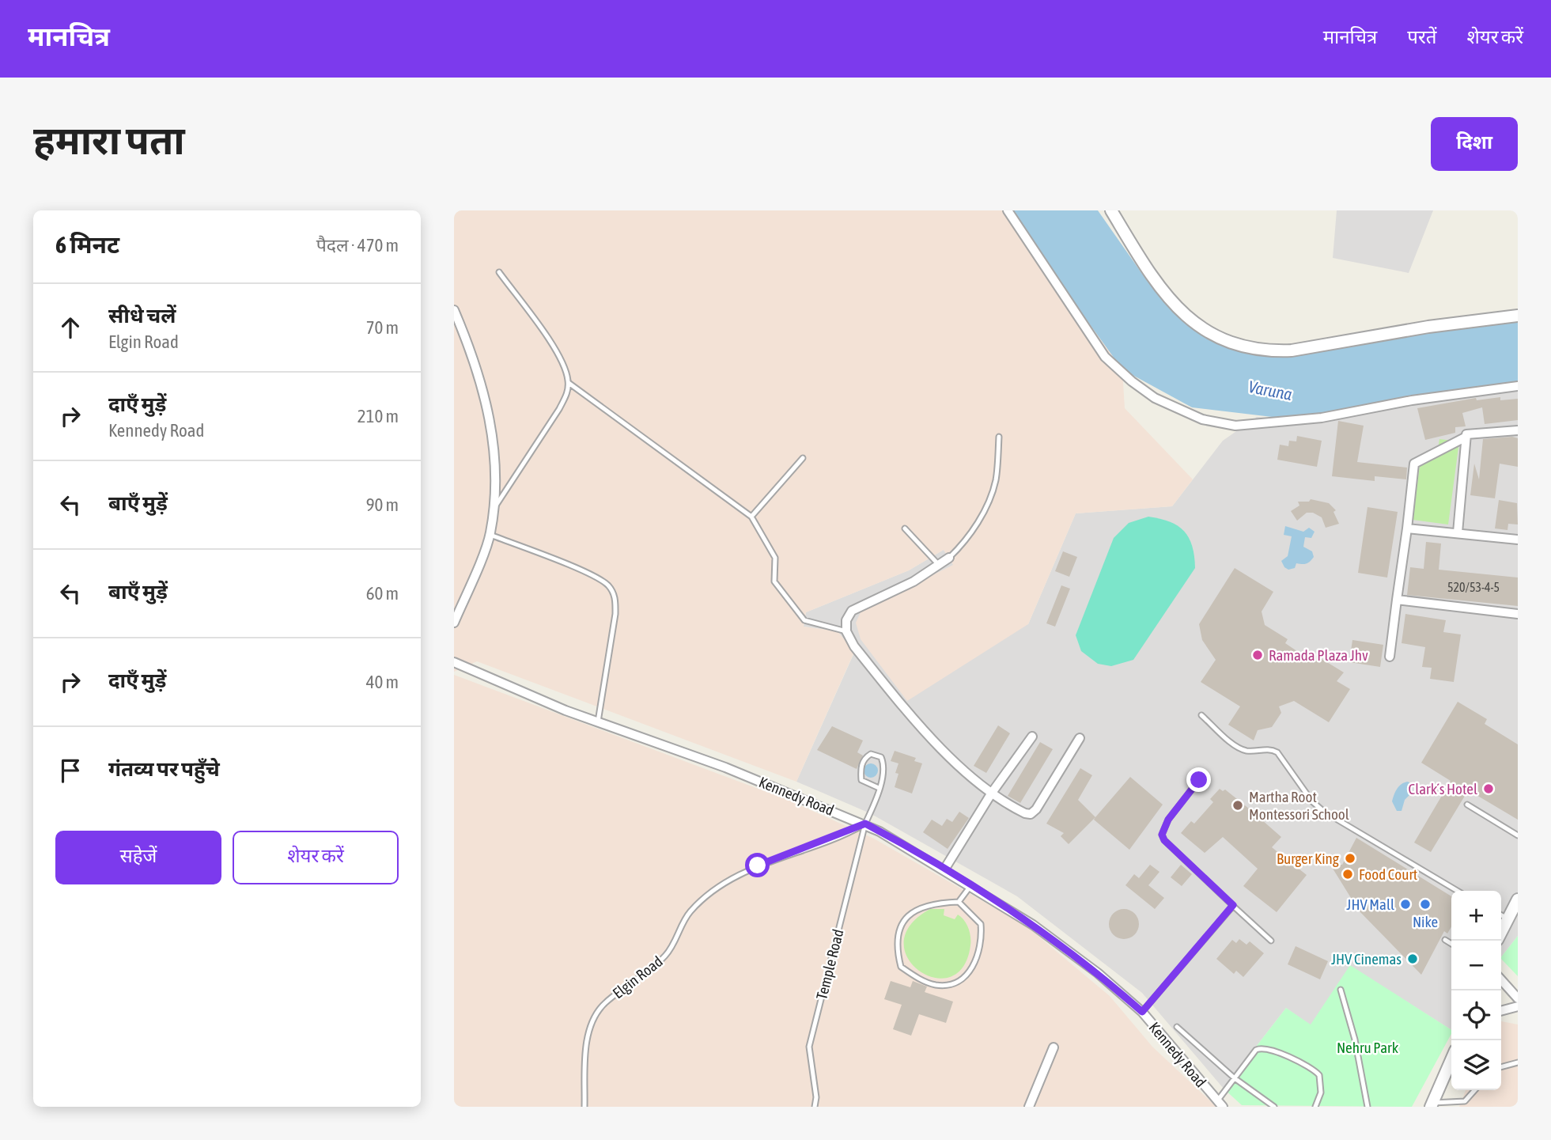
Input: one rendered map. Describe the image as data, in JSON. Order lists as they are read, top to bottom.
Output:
{
  "streets": {
    "street": ["Kennedy Road"],
    "lane": ["Temple Road", "Elgin Road"]
  },
  "crossings": [
    ["Kennedy Road", "Temple Road"],
    ["Kennedy Road", "Elgin Road"],
    ["Temple Road", "Elgin Road"]
  ],
  "water": ["Varuna"],
  "parks": ["Nehru Park"],
  "places": [
    "Ramada Plaza Jhv",
    "Clark´s Hotel",
    "Martha Root Montessori School",
    "Burger King",
    "Food Court",
    "JHV Mall",
    "Nike",
    "JHV Cinemas"
  ],
  "house_numbers": ["520/53-4-5"],
  "page": {
    "header": "मानचित्र",
    "nav": ["मानचित्र", "परतें", "शेयर करें"],
    "buttons": [
      "दिशा",
      ["सहेजें", "शेयर करें"]
    ],
    "title": "हमारा पता",
    "heading": ["6 मिनट", "पैदल · 470 m"],
    "list": [
      ["सीधे चलें", "Elgin Road", "70 m"],
      ["दाएँ मुड़ें", "Kennedy Road", "210 m"],
      ["बाएँ मुड़ें", "90 m"],
      ["बाएँ मुड़ें", "60 m"],
      ["दाएँ मुड़ें", "40 m"],
      "गंतव्य पर पहुँचे"
    ],
    "map_buttons": ["+", "−"]
  }
}
